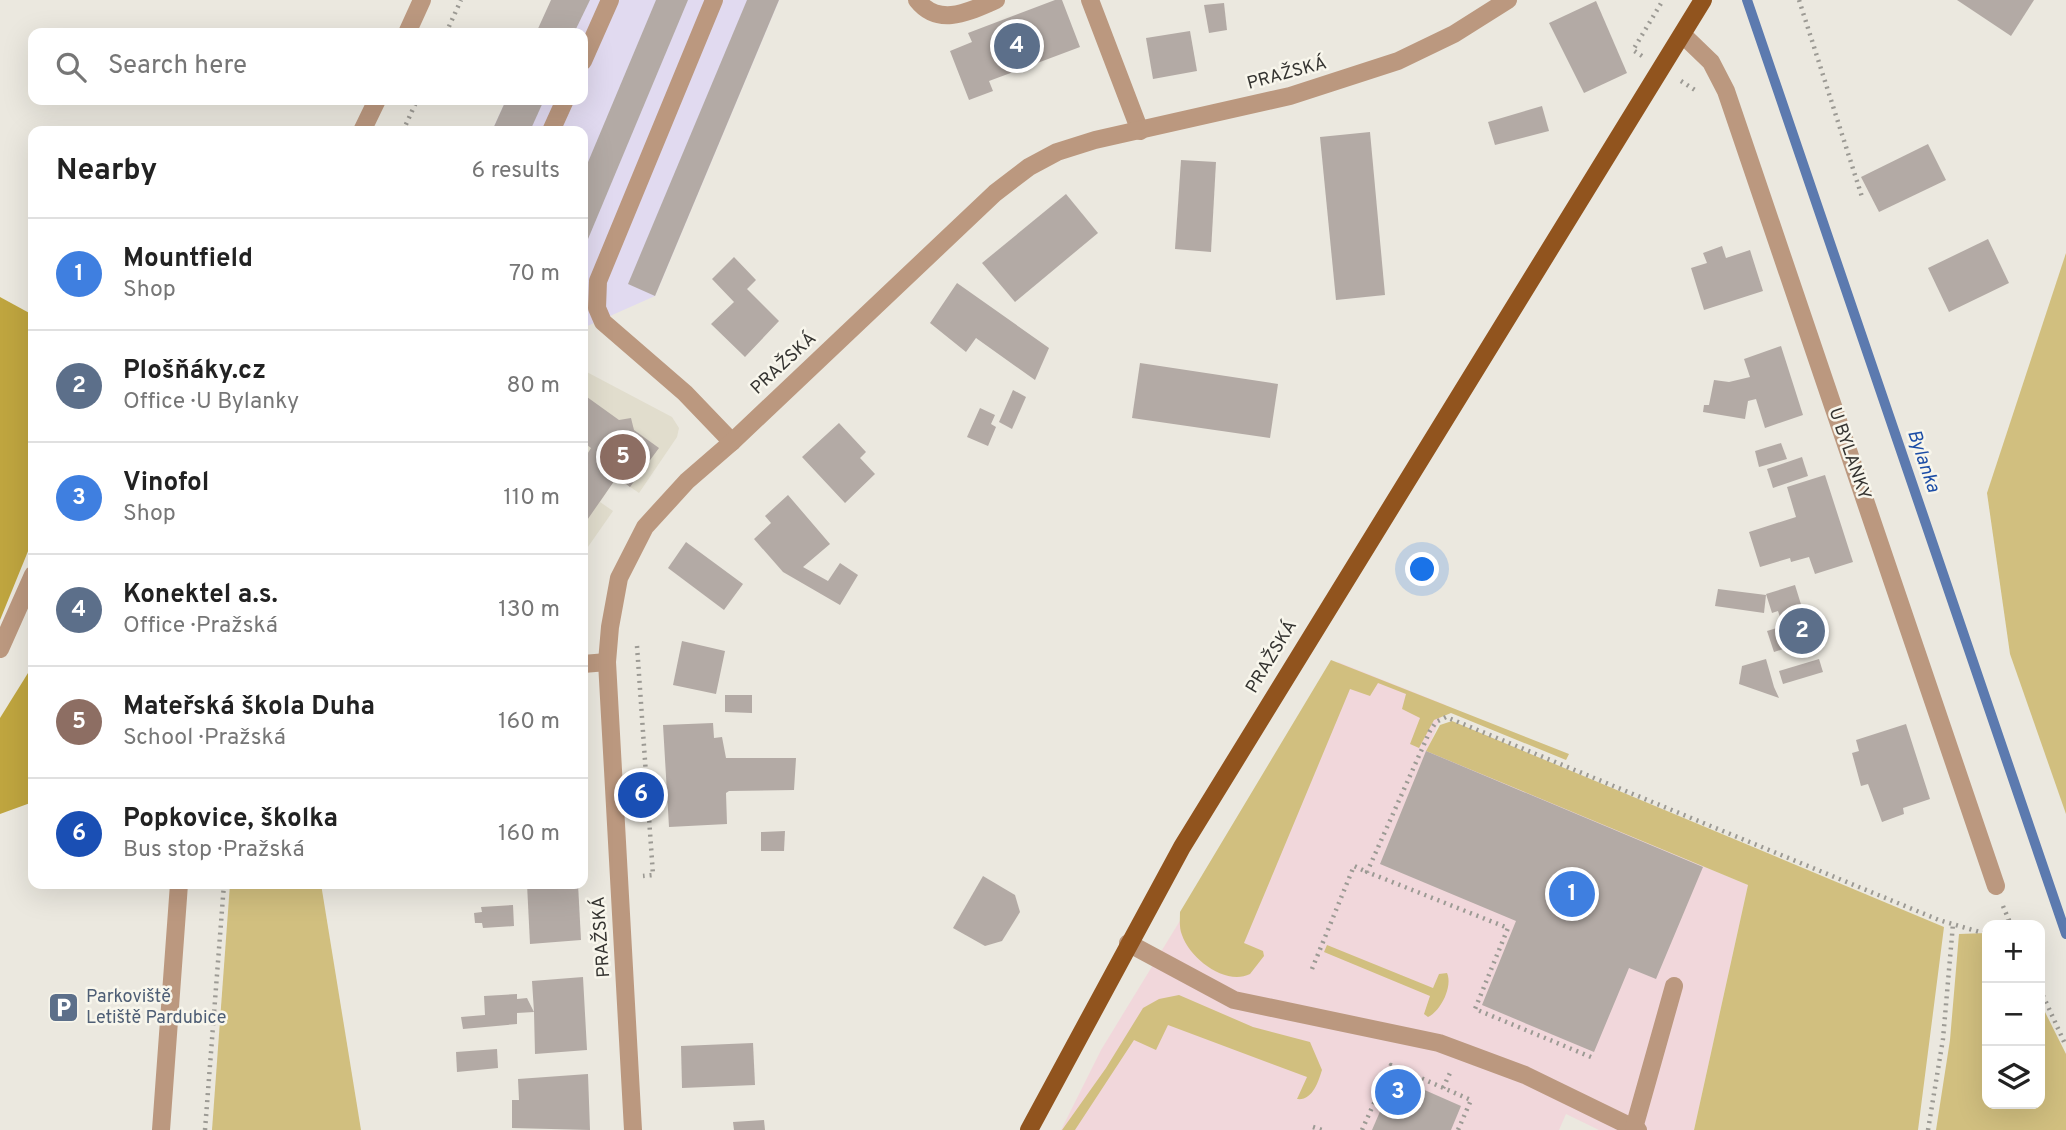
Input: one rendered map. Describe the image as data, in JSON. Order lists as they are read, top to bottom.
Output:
{
  "streets": {
    "main road": ["PRAŽSKÁ"],
    "street": ["U BYLANKY"]
  },
  "crossings": [
    ["PRAŽSKÁ", "U BYLANKY"]
  ],
  "water": ["Bylanka"],
  "places": {
    "parking": ["Parkoviště Letiště Pardubice"]
  },
  "page": {
    "pins": [
      "4",
      "5",
      "2",
      "6",
      "1",
      "3"
    ],
    "search": "Search here",
    "heading": ["Nearby", "6 results"],
    "list": [
      {
        "mark": "1",
        "name": "Mountfield",
        "note": "Shop",
        "value": "70 m"
      },
      {
        "mark": "2",
        "name": "Plošňáky.cz",
        "note": "Office · U Bylanky",
        "value": "80 m"
      },
      {
        "mark": "3",
        "name": "Vinofol",
        "note": "Shop",
        "value": "110 m"
      },
      {
        "mark": "4",
        "name": "Konektel a.s.",
        "note": "Office · Pražská",
        "value": "130 m"
      },
      {
        "mark": "5",
        "name": "Mateřská škola Duha",
        "note": "School · Pražská",
        "value": "160 m"
      },
      {
        "mark": "6",
        "name": "Popkovice, školka",
        "note": "Bus stop · Pražská",
        "value": "160 m"
      }
    ],
    "map_buttons": ["+", "−"]
  }
}
